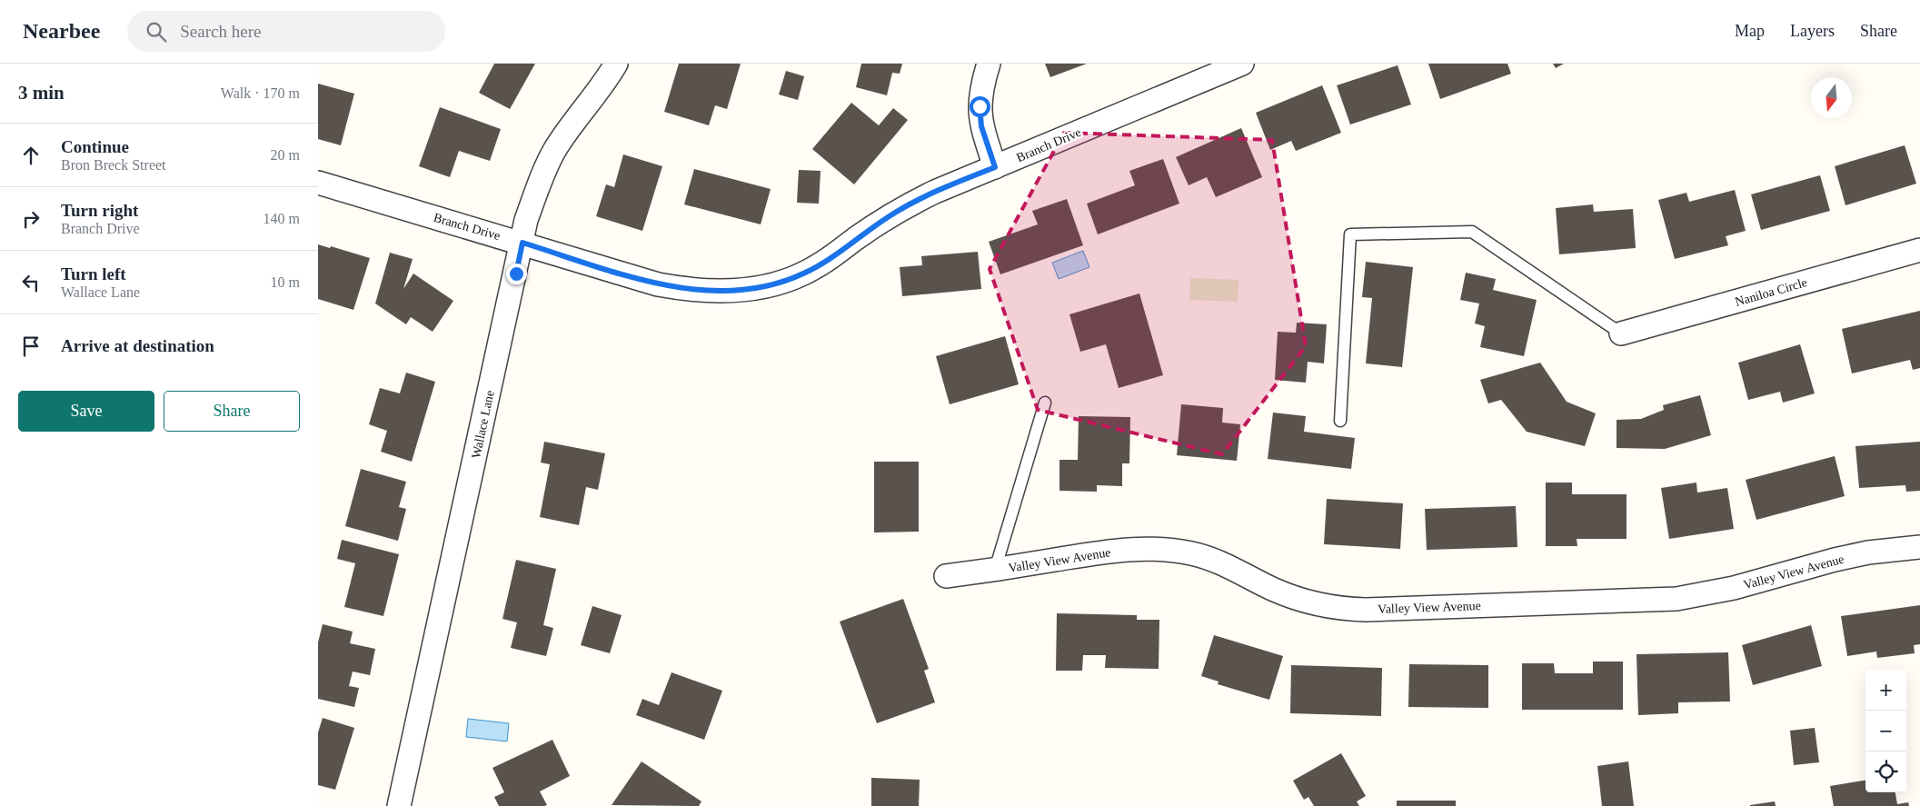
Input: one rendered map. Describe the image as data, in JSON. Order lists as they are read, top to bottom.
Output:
{
  "streets": {
    "street": [
      "Branch Drive",
      "Naniloa Circle",
      "Wallace Lane",
      "Valley View Avenue"
    ]
  },
  "crossings": [
    ["Branch Drive", "Wallace Lane"]
  ],
  "north": "bottom",
  "page": {
    "header": "Nearbee",
    "search": "Search here",
    "nav": ["Map", "Layers", "Share"],
    "heading": ["3 min", "Walk · 170 m"],
    "list": [
      ["Continue", "Bron Breck Street", "20 m"],
      ["Turn right", "Branch Drive", "140 m"],
      ["Turn left", "Wallace Lane", "10 m"],
      "Arrive at destination"
    ],
    "buttons": ["Save", "Share"],
    "map_buttons": ["+", "−"]
  }
}
